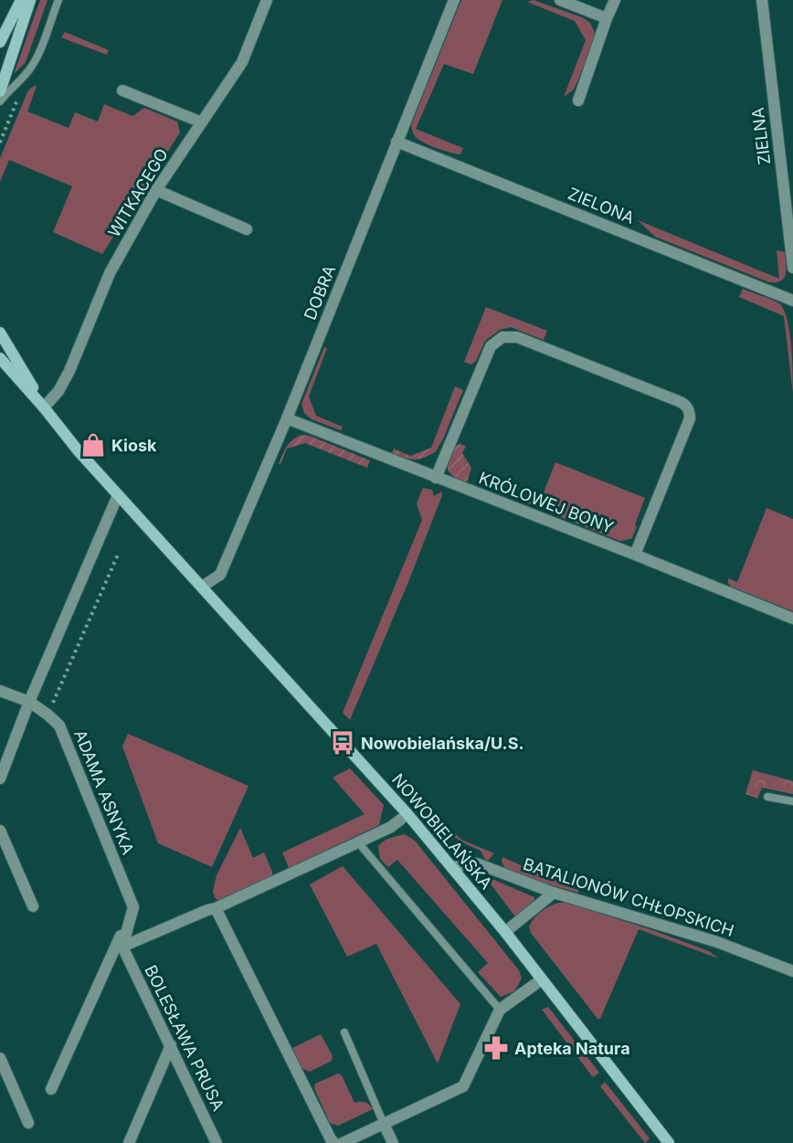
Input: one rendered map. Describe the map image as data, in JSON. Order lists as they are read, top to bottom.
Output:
{
  "streets": {
    "street": [
      "ZIELNA",
      "WITKACEGO",
      "ZIELONA",
      "DOBRA",
      "KRÓLOWEJ BONY",
      "ADAMA ASNYKA",
      "NOWOBIELAŃSKA",
      "BATALIONÓW CHŁOPSKICH",
      "BOLESŁAWA PRUSA"
    ]
  },
  "crossings": [
    ["WITKACEGO", "NOWOBIELAŃSKA"],
    ["ZIELONA", "DOBRA"],
    ["DOBRA", "KRÓLOWEJ BONY"],
    ["DOBRA", "NOWOBIELAŃSKA"],
    ["NOWOBIELAŃSKA", "BATALIONÓW CHŁOPSKICH"]
  ],
  "places": {
    "shop": ["Kiosk"],
    "bus stop": ["Nowobielańska/U.S."],
    "pharmacy": ["Apteka Natura"]
  }
}
